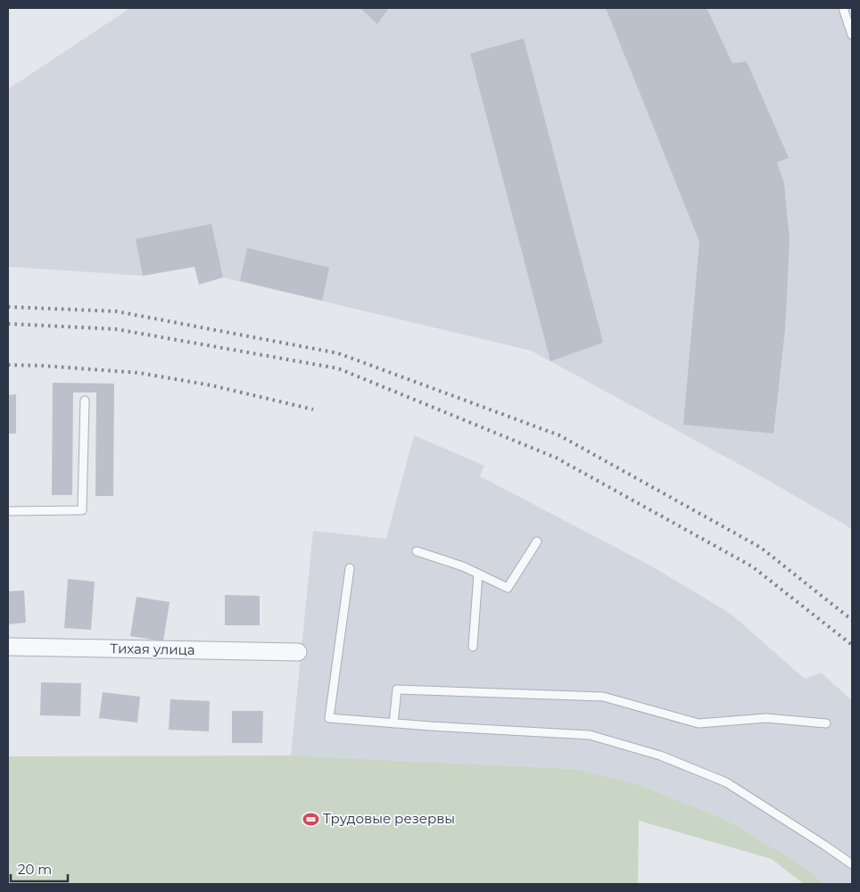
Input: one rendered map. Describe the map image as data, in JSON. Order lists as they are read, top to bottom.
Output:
{
  "streets": {
    "street": ["Тихая улица"]
  },
  "places": {
    "sports": ["Трудовые резервы"]
  },
  "scale_bar": "20 m"
}
